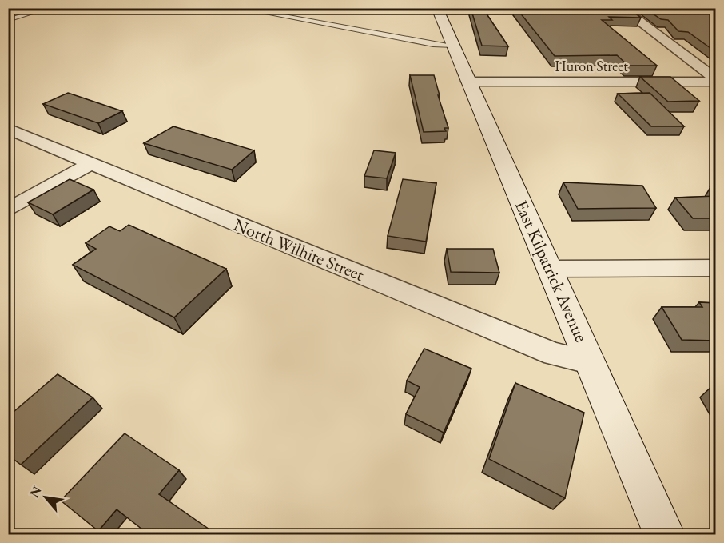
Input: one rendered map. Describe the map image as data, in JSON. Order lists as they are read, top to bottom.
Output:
{
  "streets": {
    "street": ["Huron Street", "North Wilhite Street", "East Kilpatrick Avenue"]
  },
  "crossings": [
    ["Huron Street", "East Kilpatrick Avenue"],
    ["North Wilhite Street", "East Kilpatrick Avenue"]
  ],
  "north": "top left"
}
